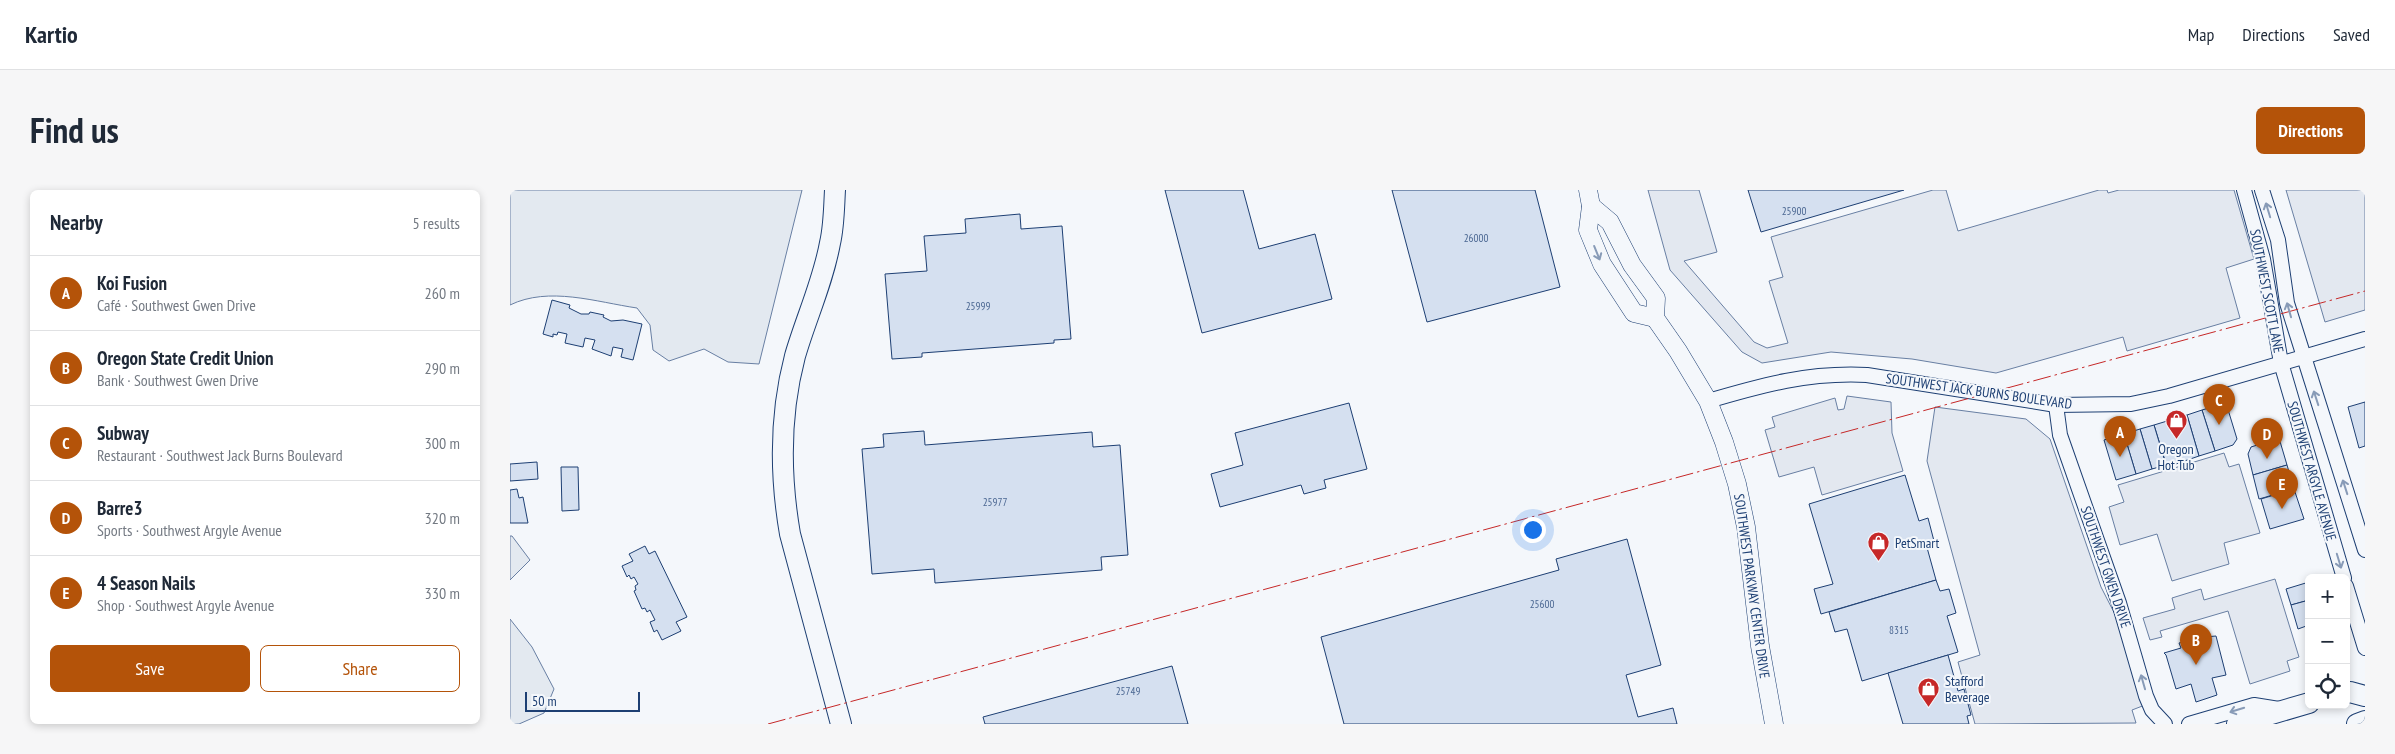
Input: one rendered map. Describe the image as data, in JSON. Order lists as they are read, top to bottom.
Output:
{
  "streets": {
    "street": [
      "SOUTHWEST SCOTT LANE",
      "SOUTHWEST JACK BURNS BOULEVARD",
      "SOUTHWEST ARGYLE AVENUE",
      "SOUTHWEST GWEN DRIVE",
      "SOUTHWEST PARKWAY CENTER DRIVE"
    ]
  },
  "crossings": [
    ["SOUTHWEST SCOTT LANE", "SOUTHWEST JACK BURNS BOULEVARD"],
    ["SOUTHWEST SCOTT LANE", "SOUTHWEST ARGYLE AVENUE"],
    ["SOUTHWEST JACK BURNS BOULEVARD", "SOUTHWEST ARGYLE AVENUE"],
    ["SOUTHWEST JACK BURNS BOULEVARD", "SOUTHWEST GWEN DRIVE"],
    ["SOUTHWEST JACK BURNS BOULEVARD", "SOUTHWEST PARKWAY CENTER DRIVE"]
  ],
  "one_way": ["SOUTHWEST GWEN DRIVE"],
  "places": {
    "shop": ["Oregon Hot Tub", "PetSmart", "Stafford Beverage"]
  },
  "house_numbers": [
    "25900",
    "26000",
    "25999",
    "25977",
    "25600",
    "8315",
    "25749"
  ],
  "scale_bar": "50 m",
  "page": {
    "header": "Kartio",
    "nav": ["Map", "Directions", "Saved"],
    "title": "Find us",
    "buttons": [
      "Directions",
      ["Save", "Share"]
    ],
    "heading": ["Nearby", "5 results"],
    "list": [
      {
        "mark": "A",
        "name": "Koi Fusion",
        "note": "Café · Southwest Gwen Drive",
        "value": "260 m"
      },
      {
        "mark": "B",
        "name": "Oregon State Credit Union",
        "note": "Bank · Southwest Gwen Drive",
        "value": "290 m"
      },
      {
        "mark": "C",
        "name": "Subway",
        "note": "Restaurant · Southwest Jack Burns Boulevard",
        "value": "300 m"
      },
      {
        "mark": "D",
        "name": "Barre3",
        "note": "Sports · Southwest Argyle Avenue",
        "value": "320 m"
      },
      {
        "mark": "E",
        "name": "4 Season Nails",
        "note": "Shop · Southwest Argyle Avenue",
        "value": "330 m"
      }
    ],
    "pins": [
      "C",
      "A",
      "D",
      "E",
      "B"
    ],
    "map_buttons": ["+", "−"],
    "scale": "50 m"
  }
}
